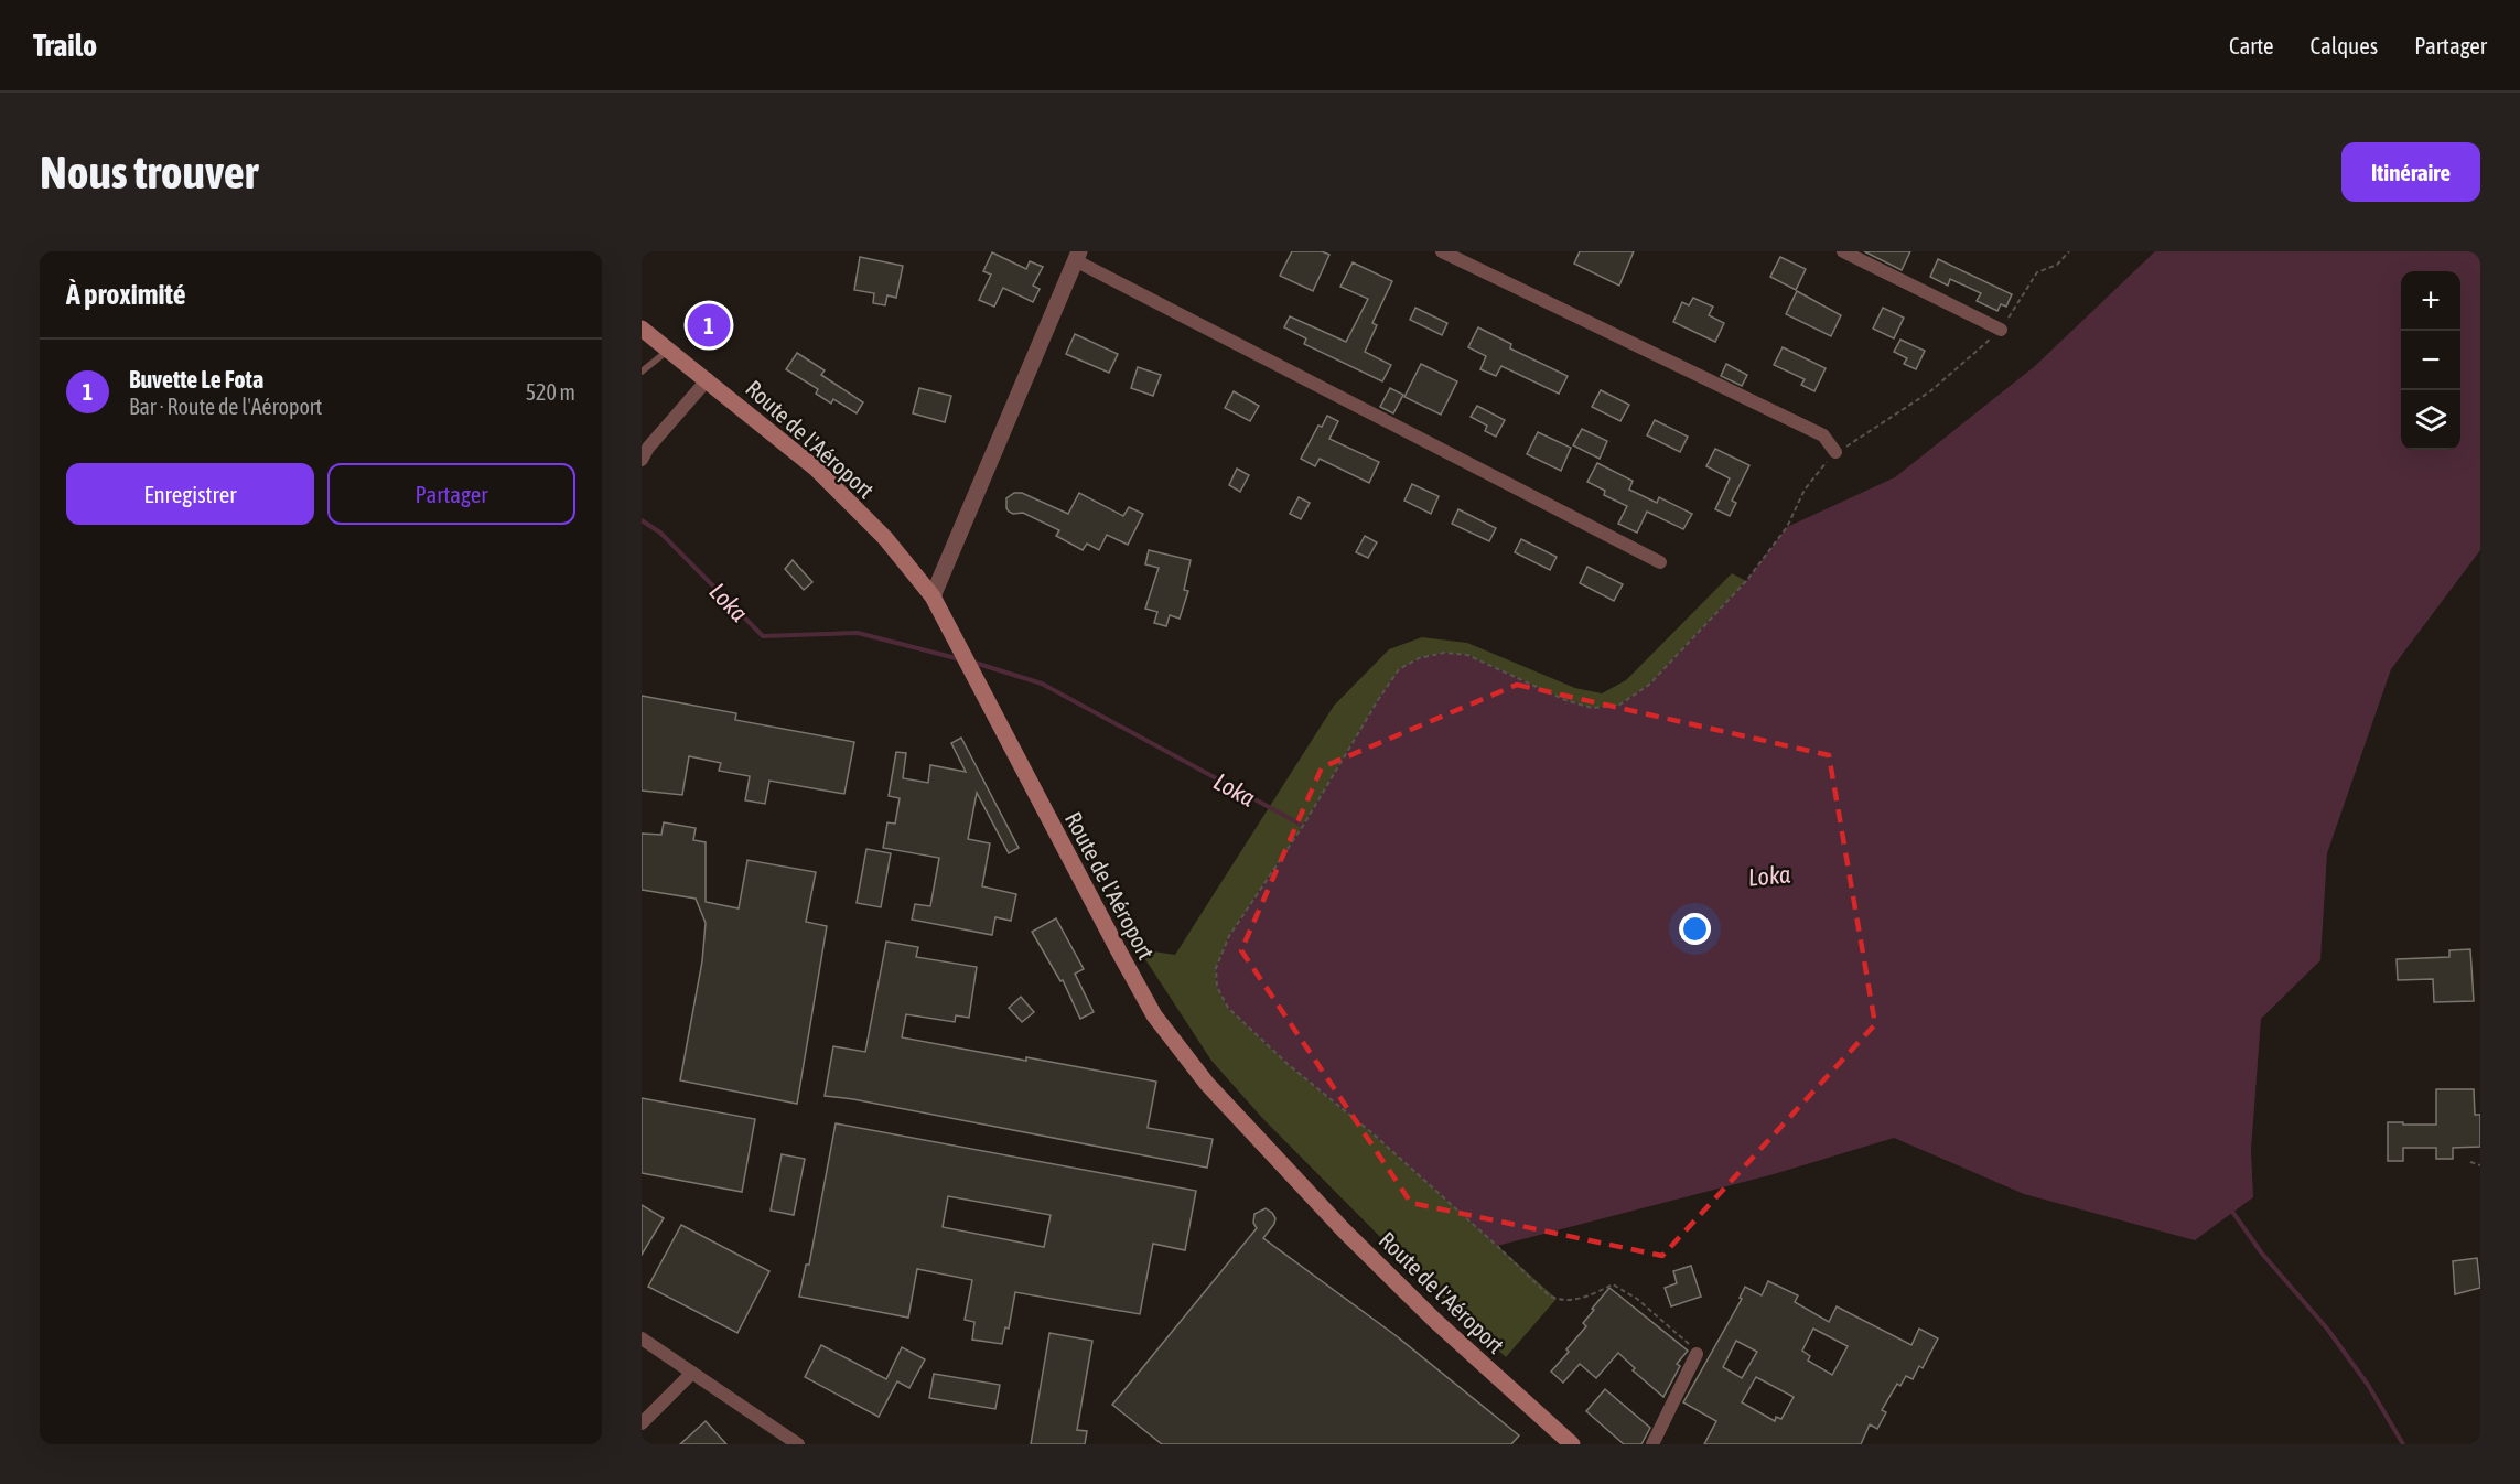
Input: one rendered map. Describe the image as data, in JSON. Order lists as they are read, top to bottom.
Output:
{
  "streets": {
    "main road": ["Route de l'Aéroport"]
  },
  "water": ["Loka"],
  "page": {
    "header": "Trailo",
    "nav": ["Carte", "Calques", "Partager"],
    "buttons": [
      "Itinéraire",
      ["Enregistrer", "Partager"]
    ],
    "title": "Nous trouver",
    "heading": "À proximité",
    "map_buttons": ["+", "−"],
    "pins": "1",
    "list": [
      {
        "mark": "1",
        "name": "Buvette Le Fota",
        "note": "Bar · Route de l'Aéroport",
        "value": "520 m"
      }
    ]
  }
}
